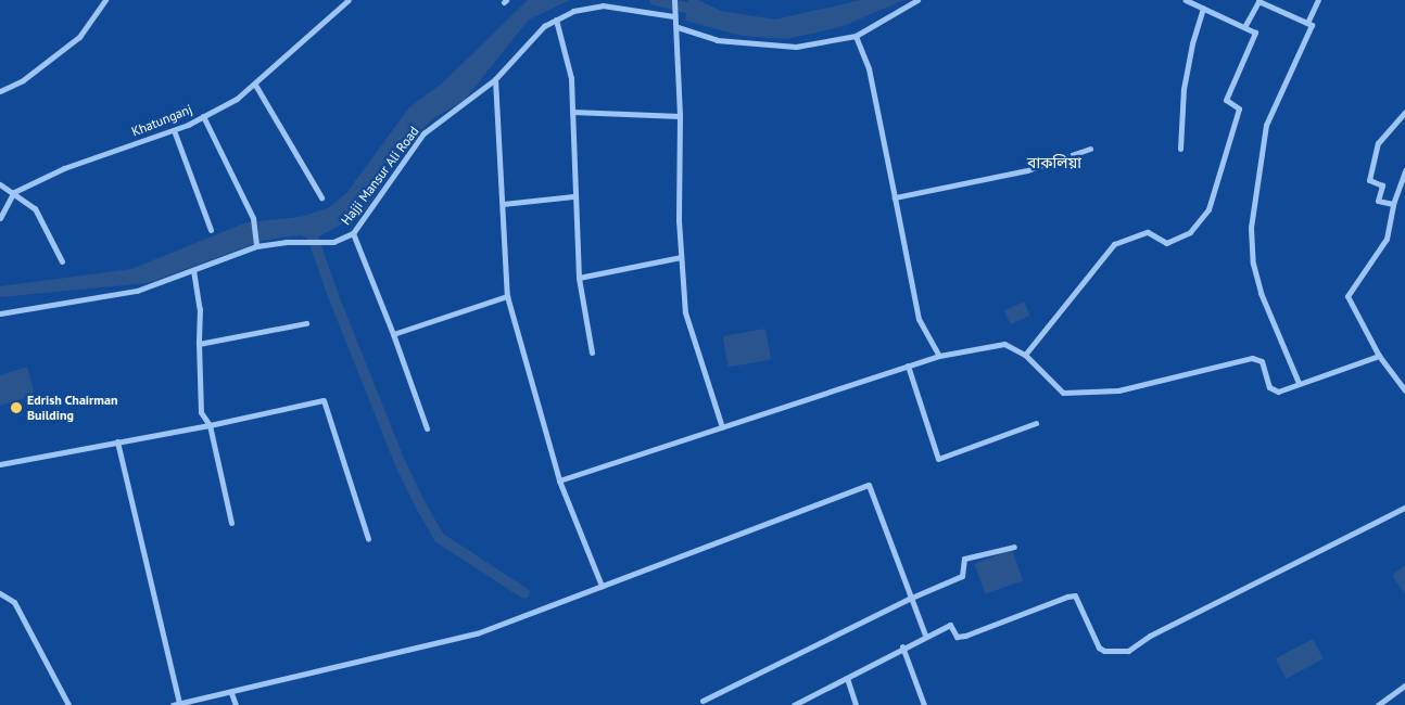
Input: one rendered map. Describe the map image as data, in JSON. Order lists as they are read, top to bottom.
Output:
{
  "streets": {
    "street": ["Khatunganj", "Hajji Mansur Ali Road"]
  },
  "districts": ["বাকলিয়া"],
  "places": ["Edrish Chairman Building"]
}
